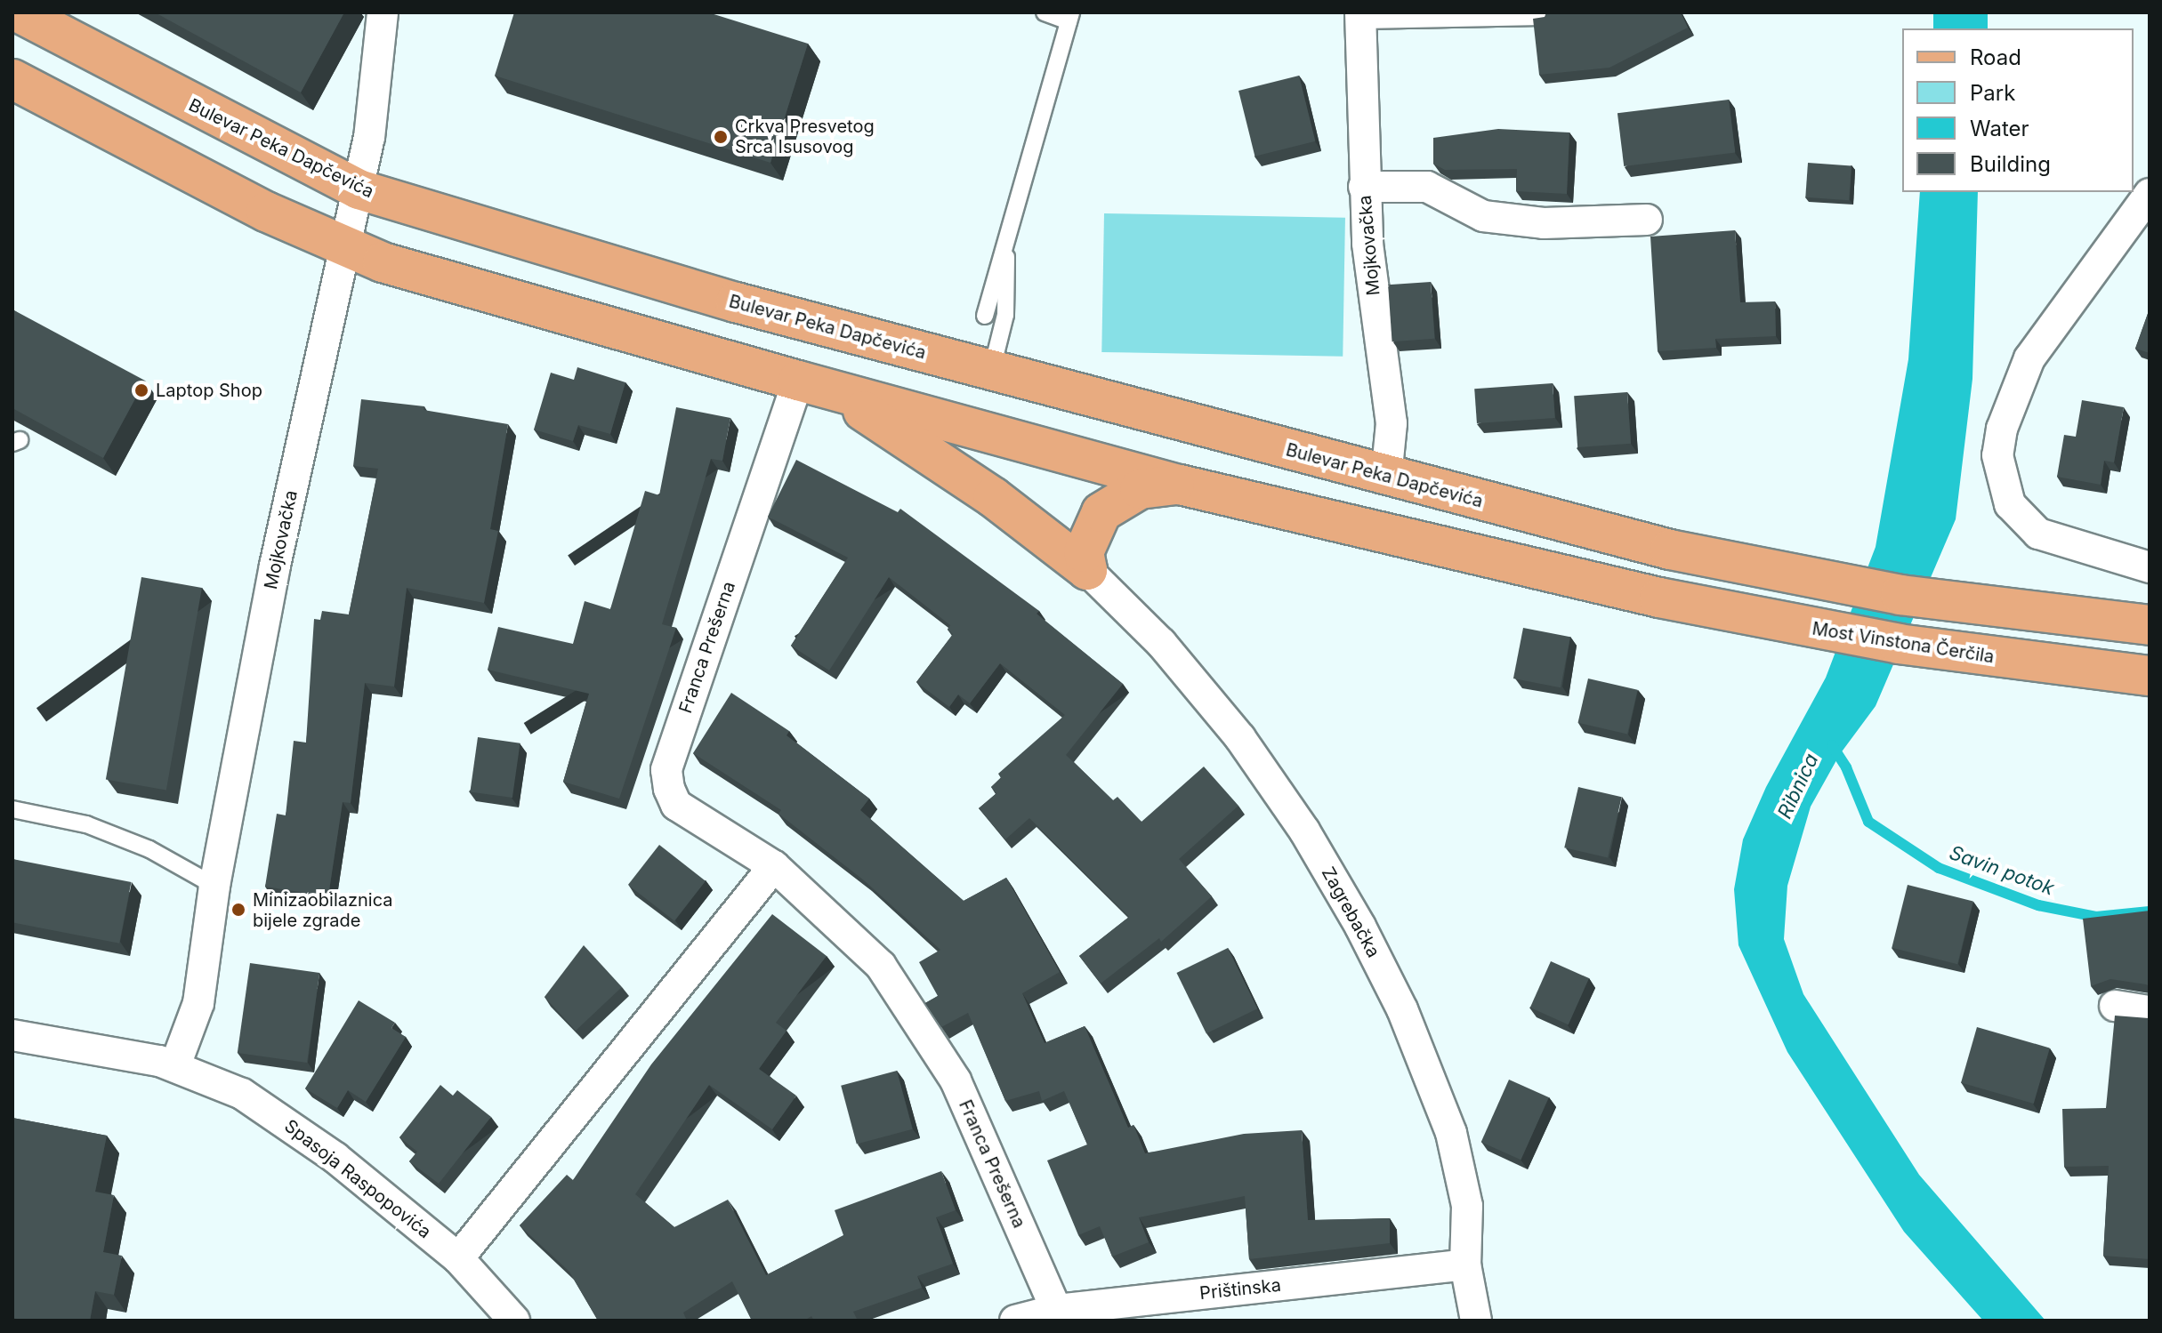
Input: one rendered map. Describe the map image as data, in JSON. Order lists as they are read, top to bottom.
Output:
{
  "streets": {
    "main road": ["Bulevar Peka Dapčevića", "Most Vinstona Čerčila"],
    "street": [
      "Mojkovačka",
      "Franca Prešerna",
      "Zagrebačka",
      "Spasoja Raspopovića",
      "Prištinska"
    ]
  },
  "crossings": [
    ["Bulevar Peka Dapčevića", "Mojkovačka"],
    ["Mojkovačka", "Spasoja Raspopovića"],
    ["Franca Prešerna", "Prištinska"],
    ["Zagrebačka", "Prištinska"]
  ],
  "water": ["Ribnica", "Savin potok"],
  "places": ["Crkva Presvetog Srca Isusovog", "Laptop Shop", "Minizaobilaznica bijele zgrade"],
  "legend": [
    "Road",
    "Park",
    "Water",
    "Building"
  ]
}
